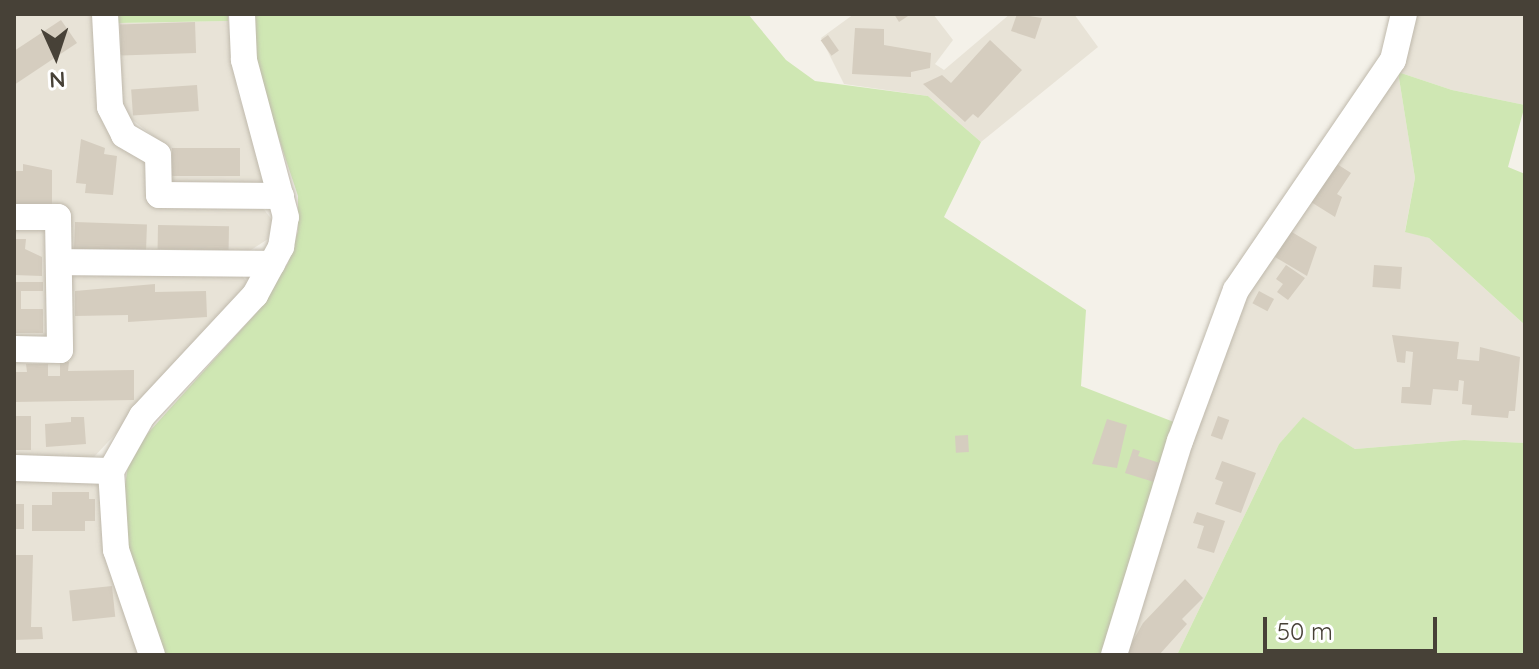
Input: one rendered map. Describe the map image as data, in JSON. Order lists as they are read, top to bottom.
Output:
{
  "scale_bar": "50 m",
  "north": "bottom"
}
